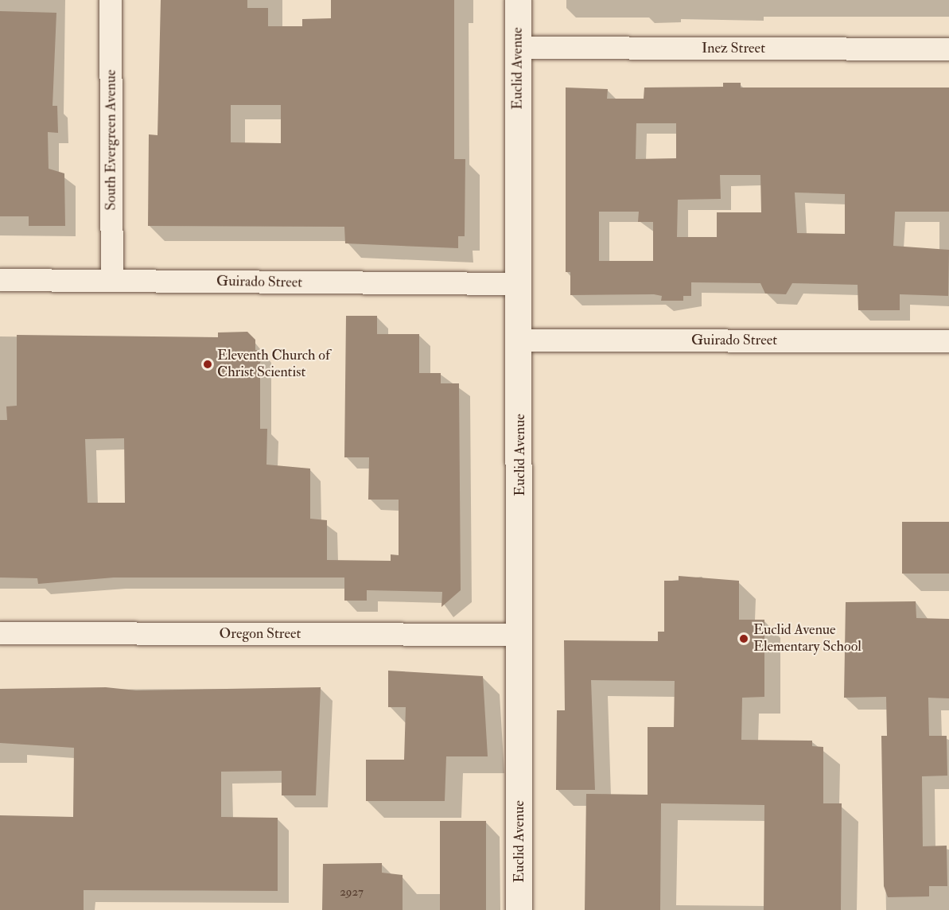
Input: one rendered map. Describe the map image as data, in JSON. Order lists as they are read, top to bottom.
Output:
{
  "streets": {
    "street": [
      "Inez Street",
      "Euclid Avenue",
      "South Evergreen Avenue",
      "Guirado Street",
      "Oregon Street"
    ]
  },
  "crossings": [
    ["Inez Street", "Euclid Avenue"],
    ["Euclid Avenue", "Guirado Street"],
    ["Euclid Avenue", "Oregon Street"],
    ["South Evergreen Avenue", "Guirado Street"]
  ],
  "places": ["Eleventh Church of Christ Scientist", "Euclid Avenue Elementary School"],
  "house_numbers": ["2927"]
}
